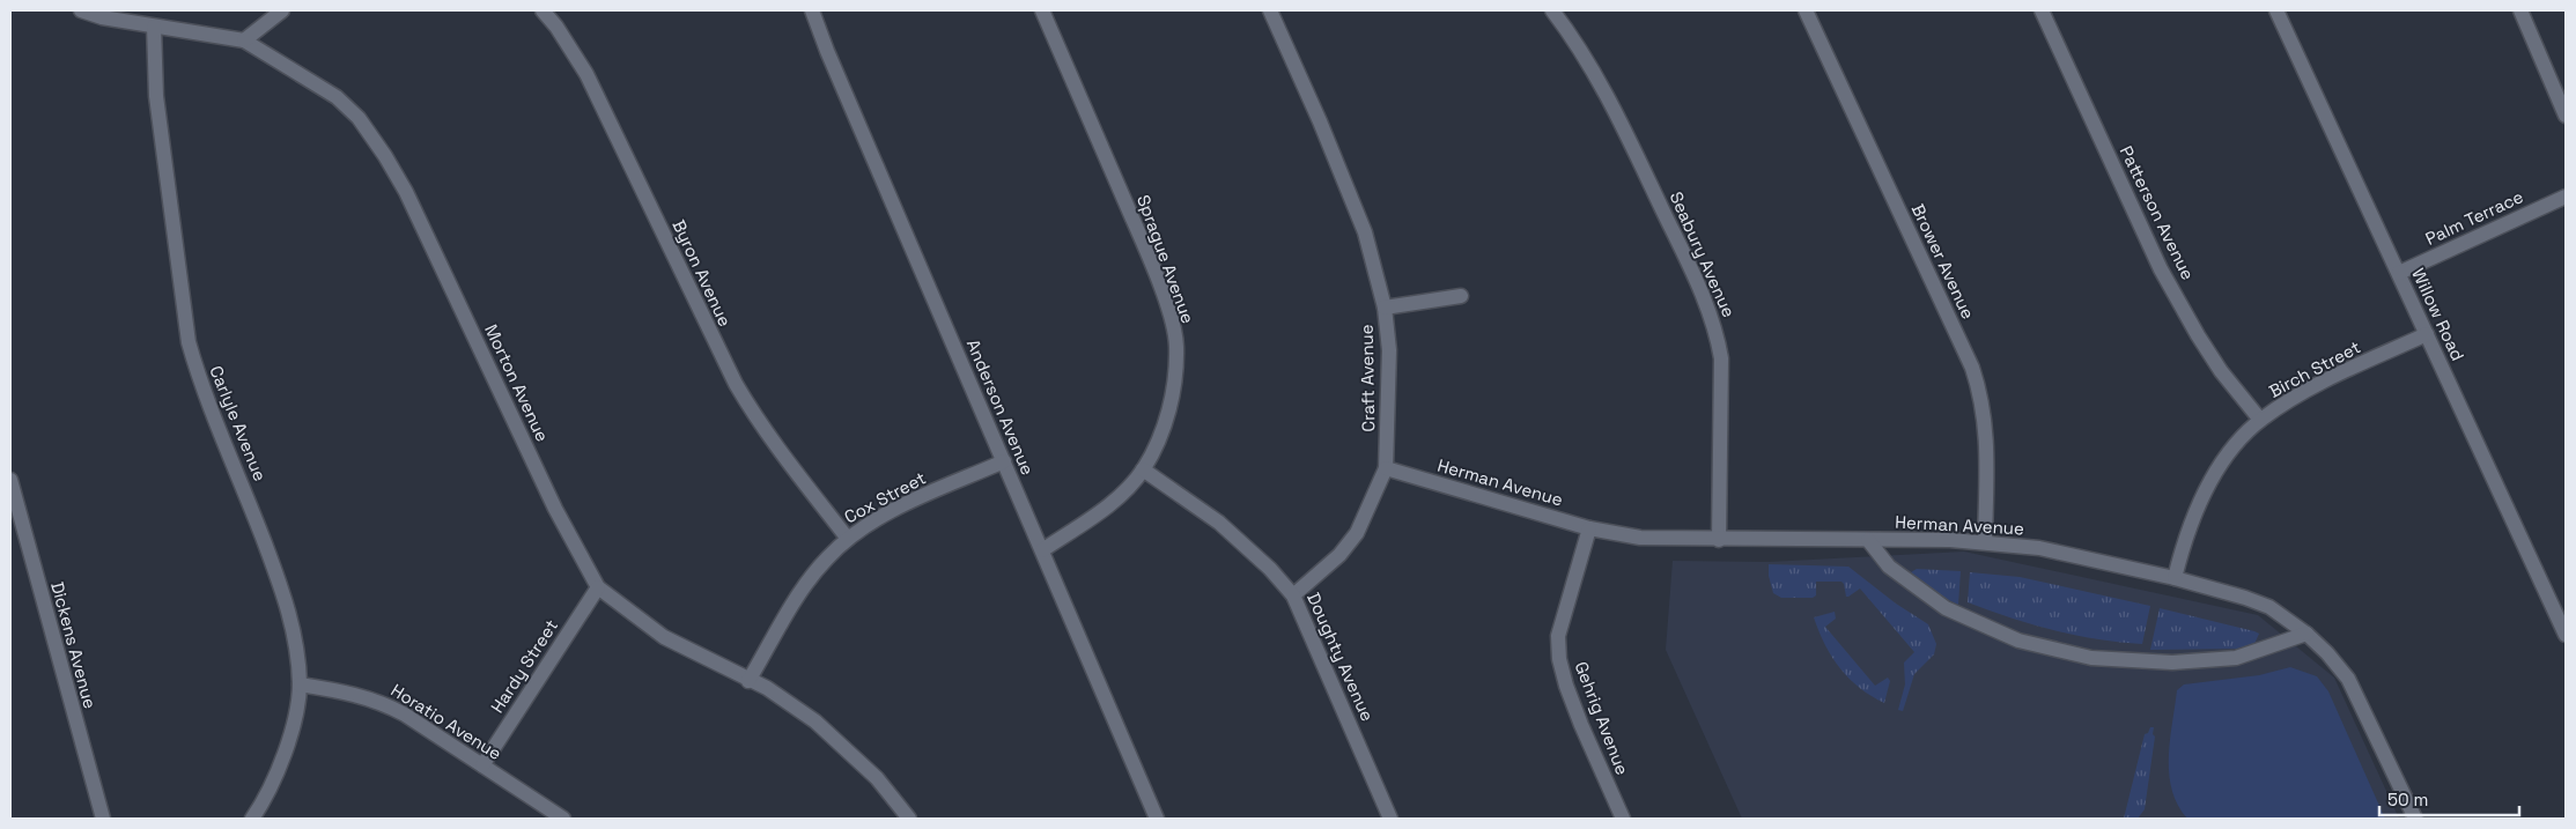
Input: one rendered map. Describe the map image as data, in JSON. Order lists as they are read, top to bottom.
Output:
{
  "streets": {
    "street": [
      "Patterson Avenue",
      "Palm Terrace",
      "Seabury Avenue",
      "Sprague Avenue",
      "Brower Avenue",
      "Byron Avenue",
      "Willow Road",
      "Birch Street",
      "Craft Avenue",
      "Morton Avenue",
      "Anderson Avenue",
      "Carlyle Avenue",
      "Herman Avenue",
      "Cox Street",
      "Dickens Avenue",
      "Doughty Avenue",
      "Hardy Street",
      "Gehrig Avenue",
      "Horatio Avenue"
    ]
  },
  "crossings": [
    ["Patterson Avenue", "Birch Street"],
    ["Palm Terrace", "Willow Road"],
    ["Seabury Avenue", "Herman Avenue"],
    ["Sprague Avenue", "Anderson Avenue"],
    ["Sprague Avenue", "Doughty Avenue"],
    ["Brower Avenue", "Herman Avenue"],
    ["Byron Avenue", "Cox Street"],
    ["Willow Road", "Birch Street"],
    ["Birch Street", "Herman Avenue"],
    ["Craft Avenue", "Herman Avenue"],
    ["Craft Avenue", "Doughty Avenue"],
    ["Morton Avenue", "Carlyle Avenue"],
    ["Morton Avenue", "Cox Street"],
    ["Morton Avenue", "Hardy Street"],
    ["Anderson Avenue", "Cox Street"],
    ["Carlyle Avenue", "Horatio Avenue"],
    ["Herman Avenue", "Gehrig Avenue"],
    ["Hardy Street", "Horatio Avenue"]
  ],
  "scale_bar": "50 m"
}
